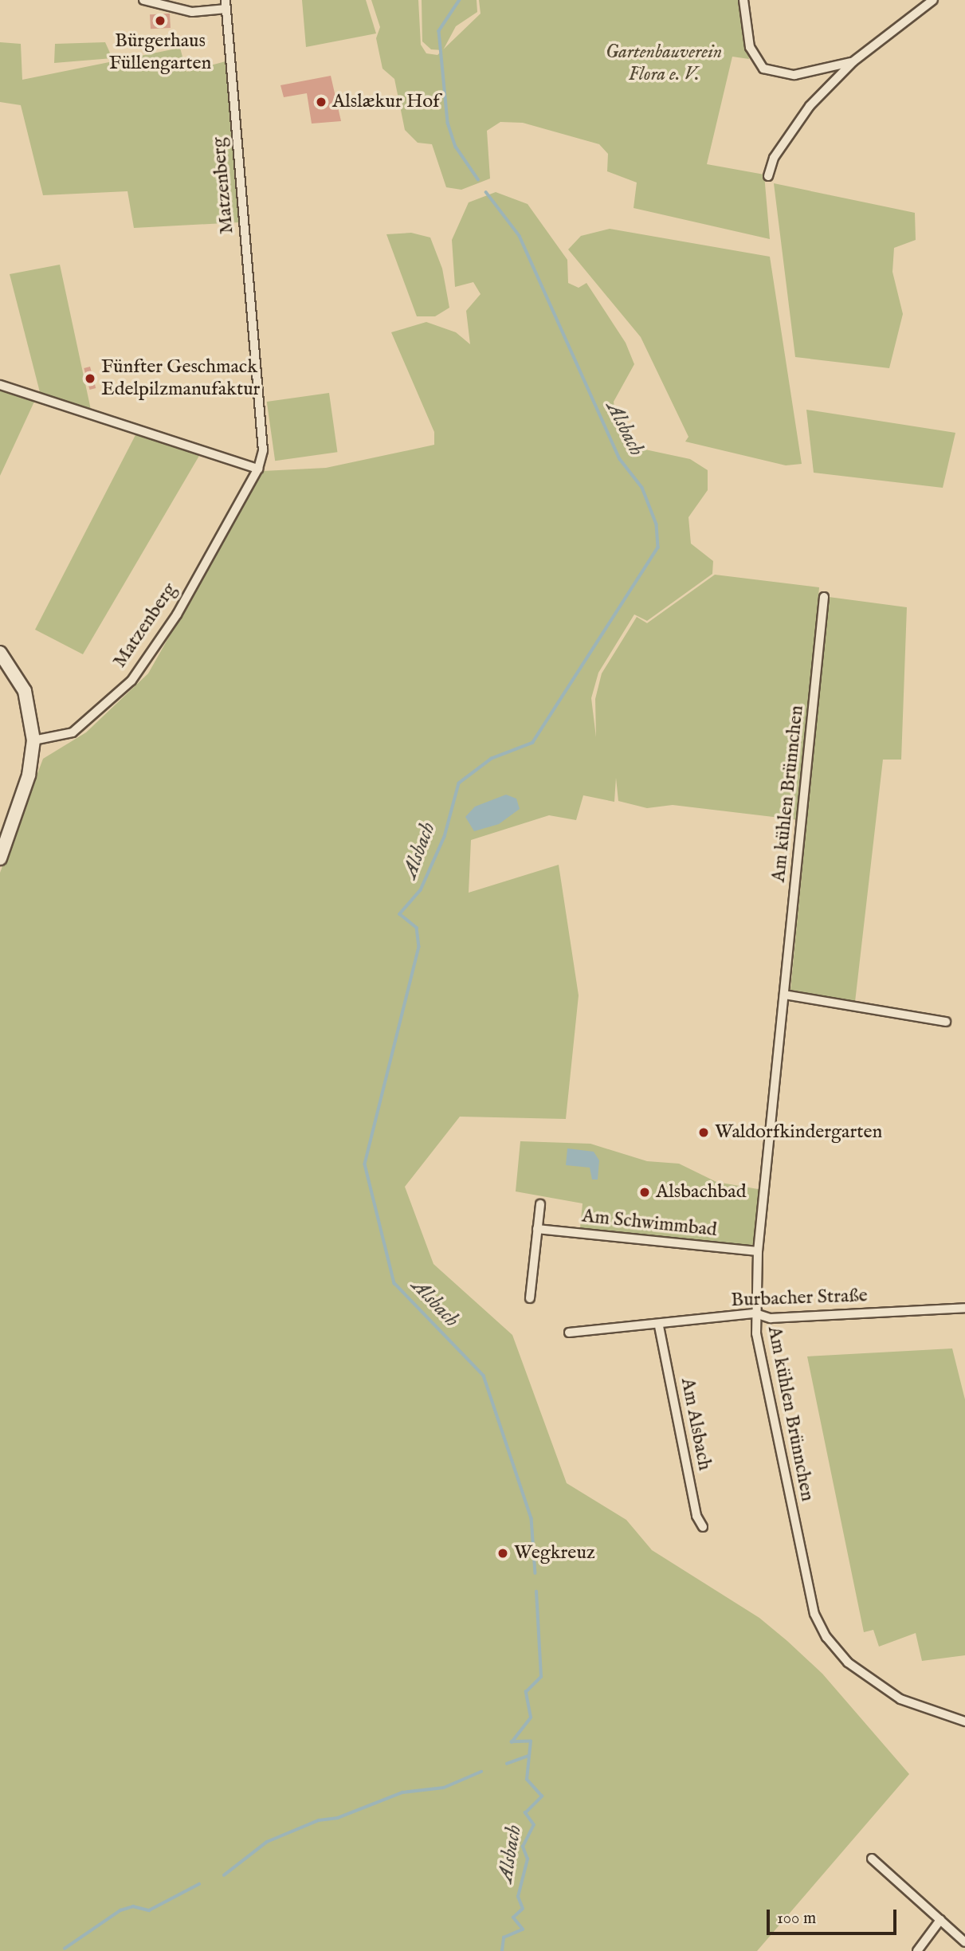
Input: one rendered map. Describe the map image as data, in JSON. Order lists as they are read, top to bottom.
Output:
{
  "streets": {
    "street": [
      "Matzenberg",
      "Am kühlen Brünnchen",
      "Am Schwimmbad",
      "Burbacher Straße",
      "Am Alsbach"
    ]
  },
  "crossings": [
    ["Am kühlen Brünnchen", "Am Schwimmbad"],
    ["Am kühlen Brünnchen", "Burbacher Straße"],
    ["Burbacher Straße", "Am Alsbach"]
  ],
  "water": ["Alsbach"],
  "parks": ["Gartenbauverein Flora e. V."],
  "places": [
    "Bürgerhaus Füllengarten",
    "Alslækur Hof",
    "Fünfter Geschmack Edelpilzmanufaktur",
    "Waldorfkindergarten",
    "Alsbachbad",
    "Wegkreuz"
  ],
  "scale_bar": "100 m"
}
